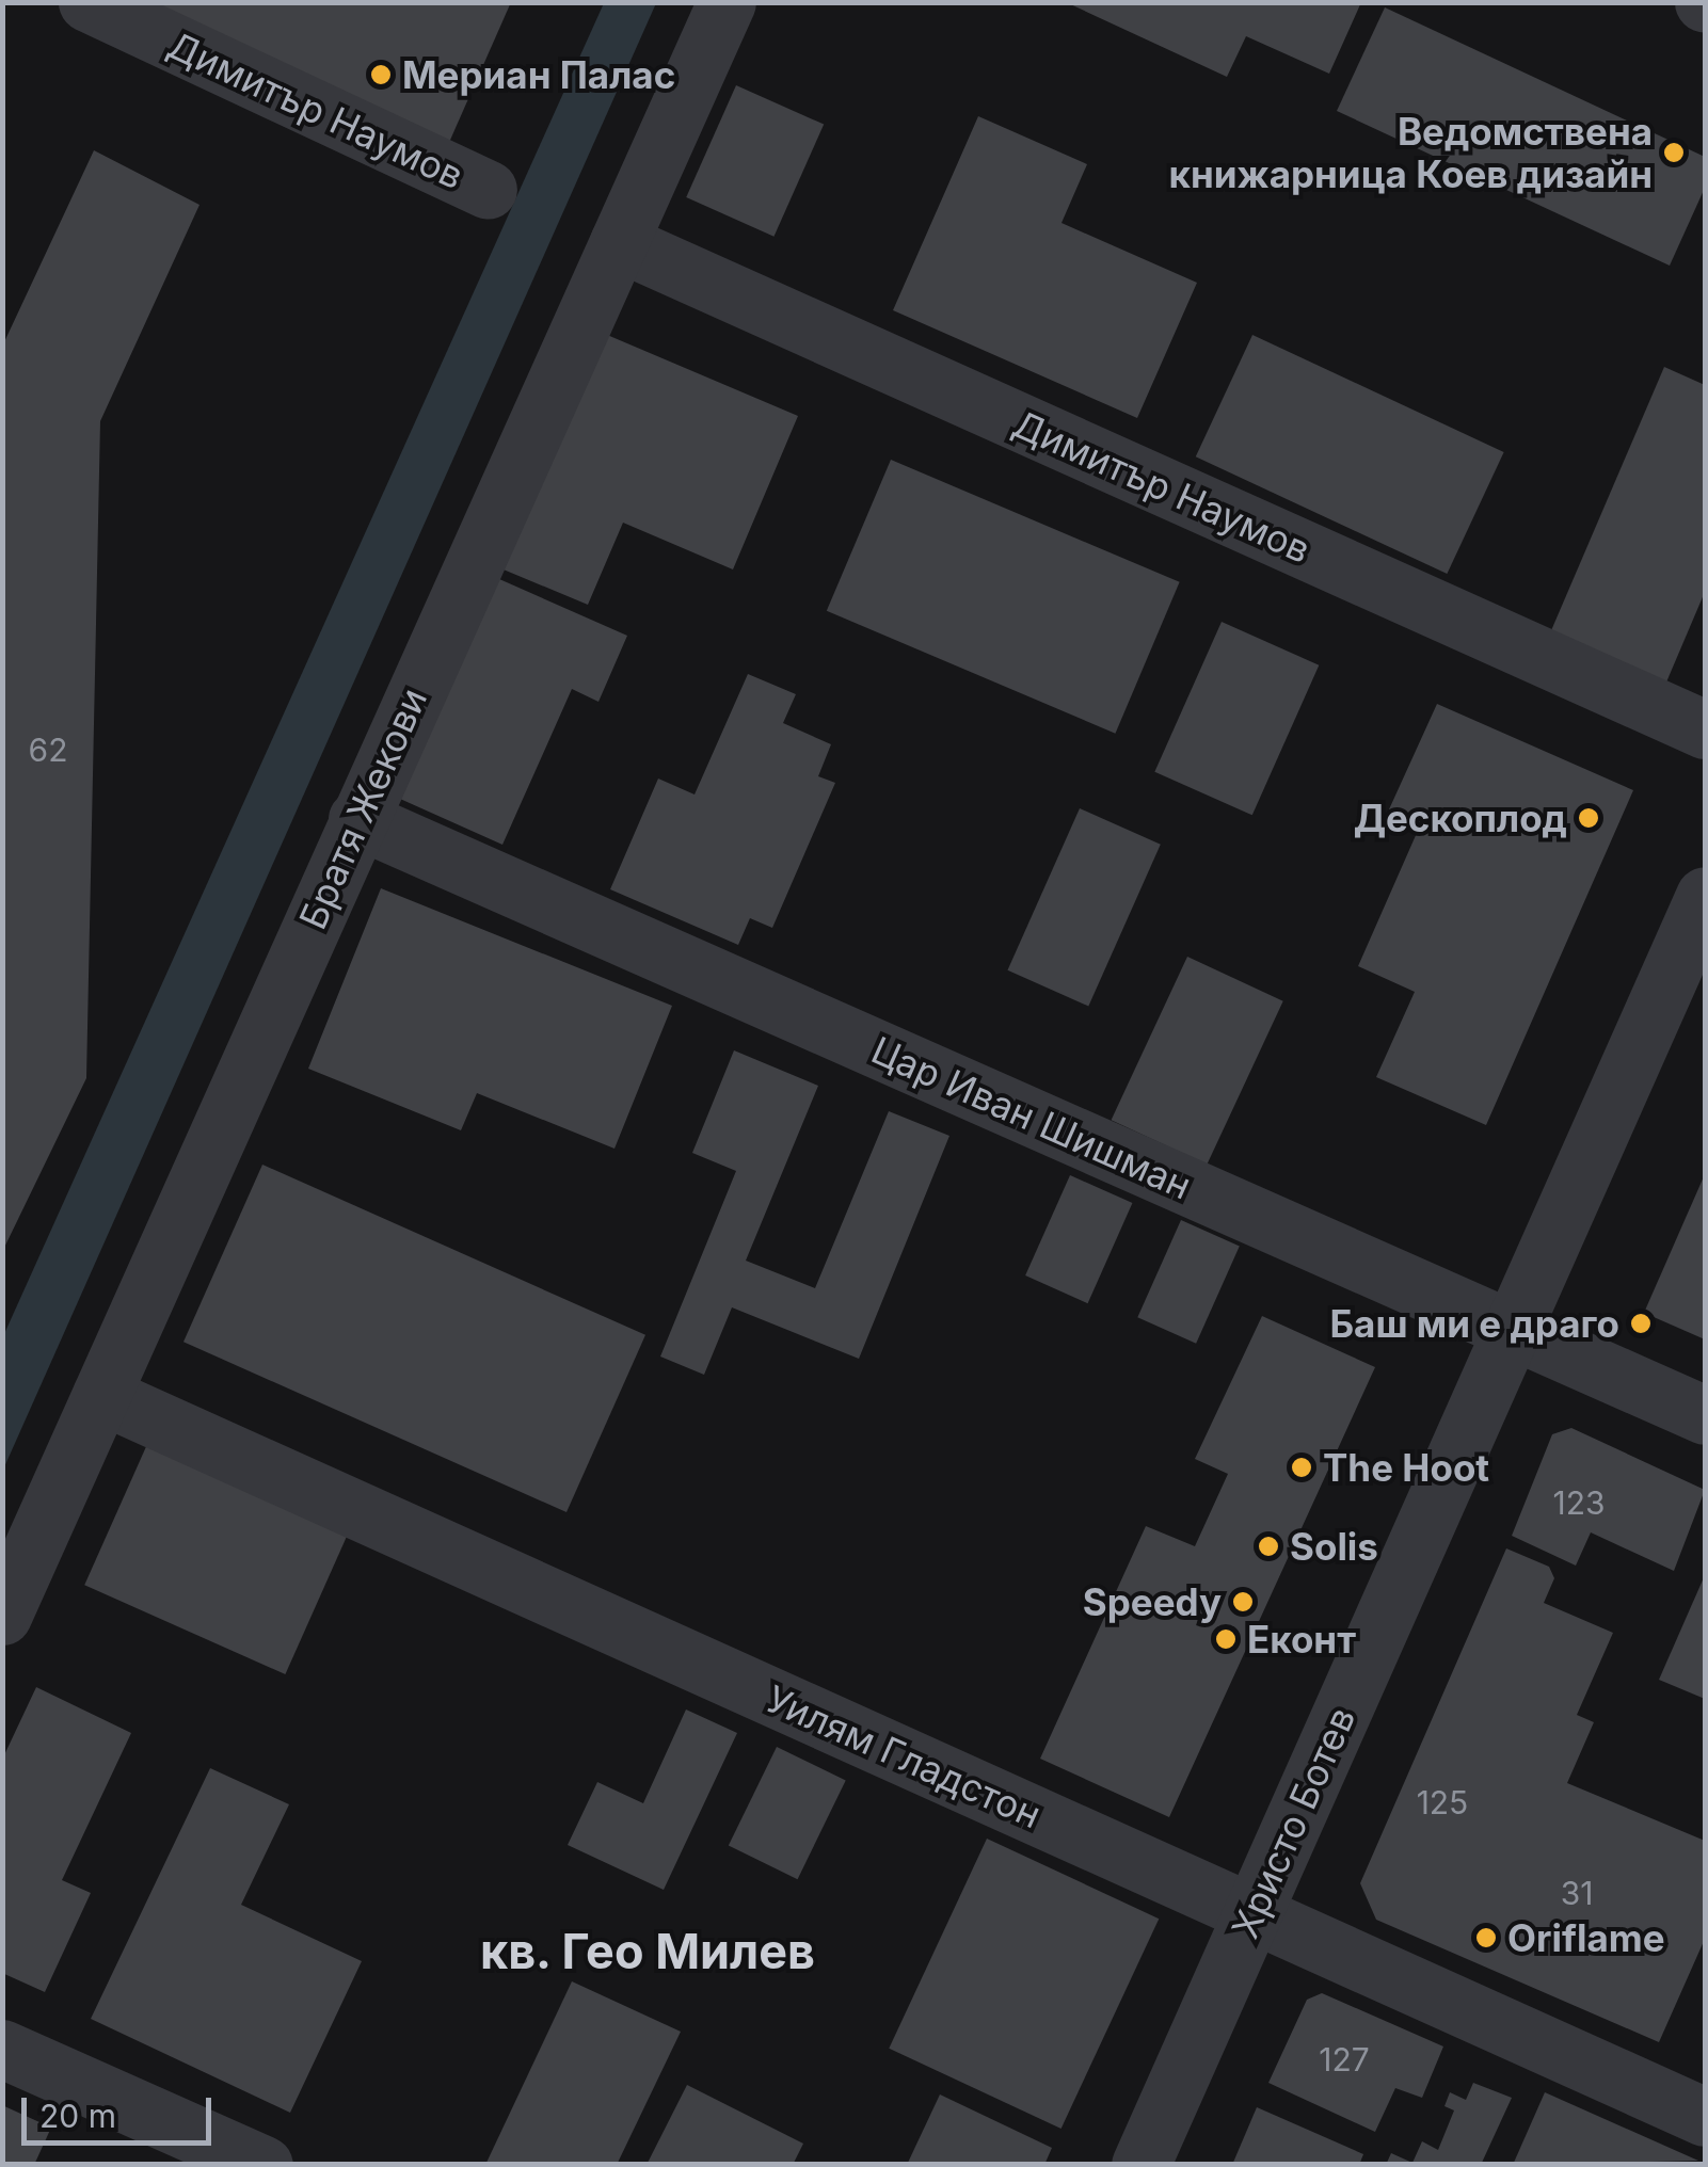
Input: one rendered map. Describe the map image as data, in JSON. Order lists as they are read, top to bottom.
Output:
{
  "streets": {
    "street": [
      "Димитър Наумов",
      "Братя Жекови",
      "Цар Иван Шишман",
      "Уилям Гладстон",
      "Христо Ботев"
    ]
  },
  "crossings": [
    ["Димитър Наумов", "Братя Жекови"],
    ["Братя Жекови", "Цар Иван Шишман"],
    ["Братя Жекови", "Уилям Гладстон"],
    ["Цар Иван Шишман", "Христо Ботев"],
    ["Уилям Гладстон", "Христо Ботев"]
  ],
  "districts": ["кв. Гео Милев"],
  "places": [
    "Мериан Палас",
    "Ведомствена книжарница Коев дизайн",
    "Дескоплод",
    "Баш ми е драго",
    "The Hoot",
    "Solis",
    "Speedy",
    "Еконт",
    "Oriflame"
  ],
  "house_numbers": [
    "62",
    "123",
    "125",
    "31",
    "127"
  ],
  "scale_bar": "20 m"
}
